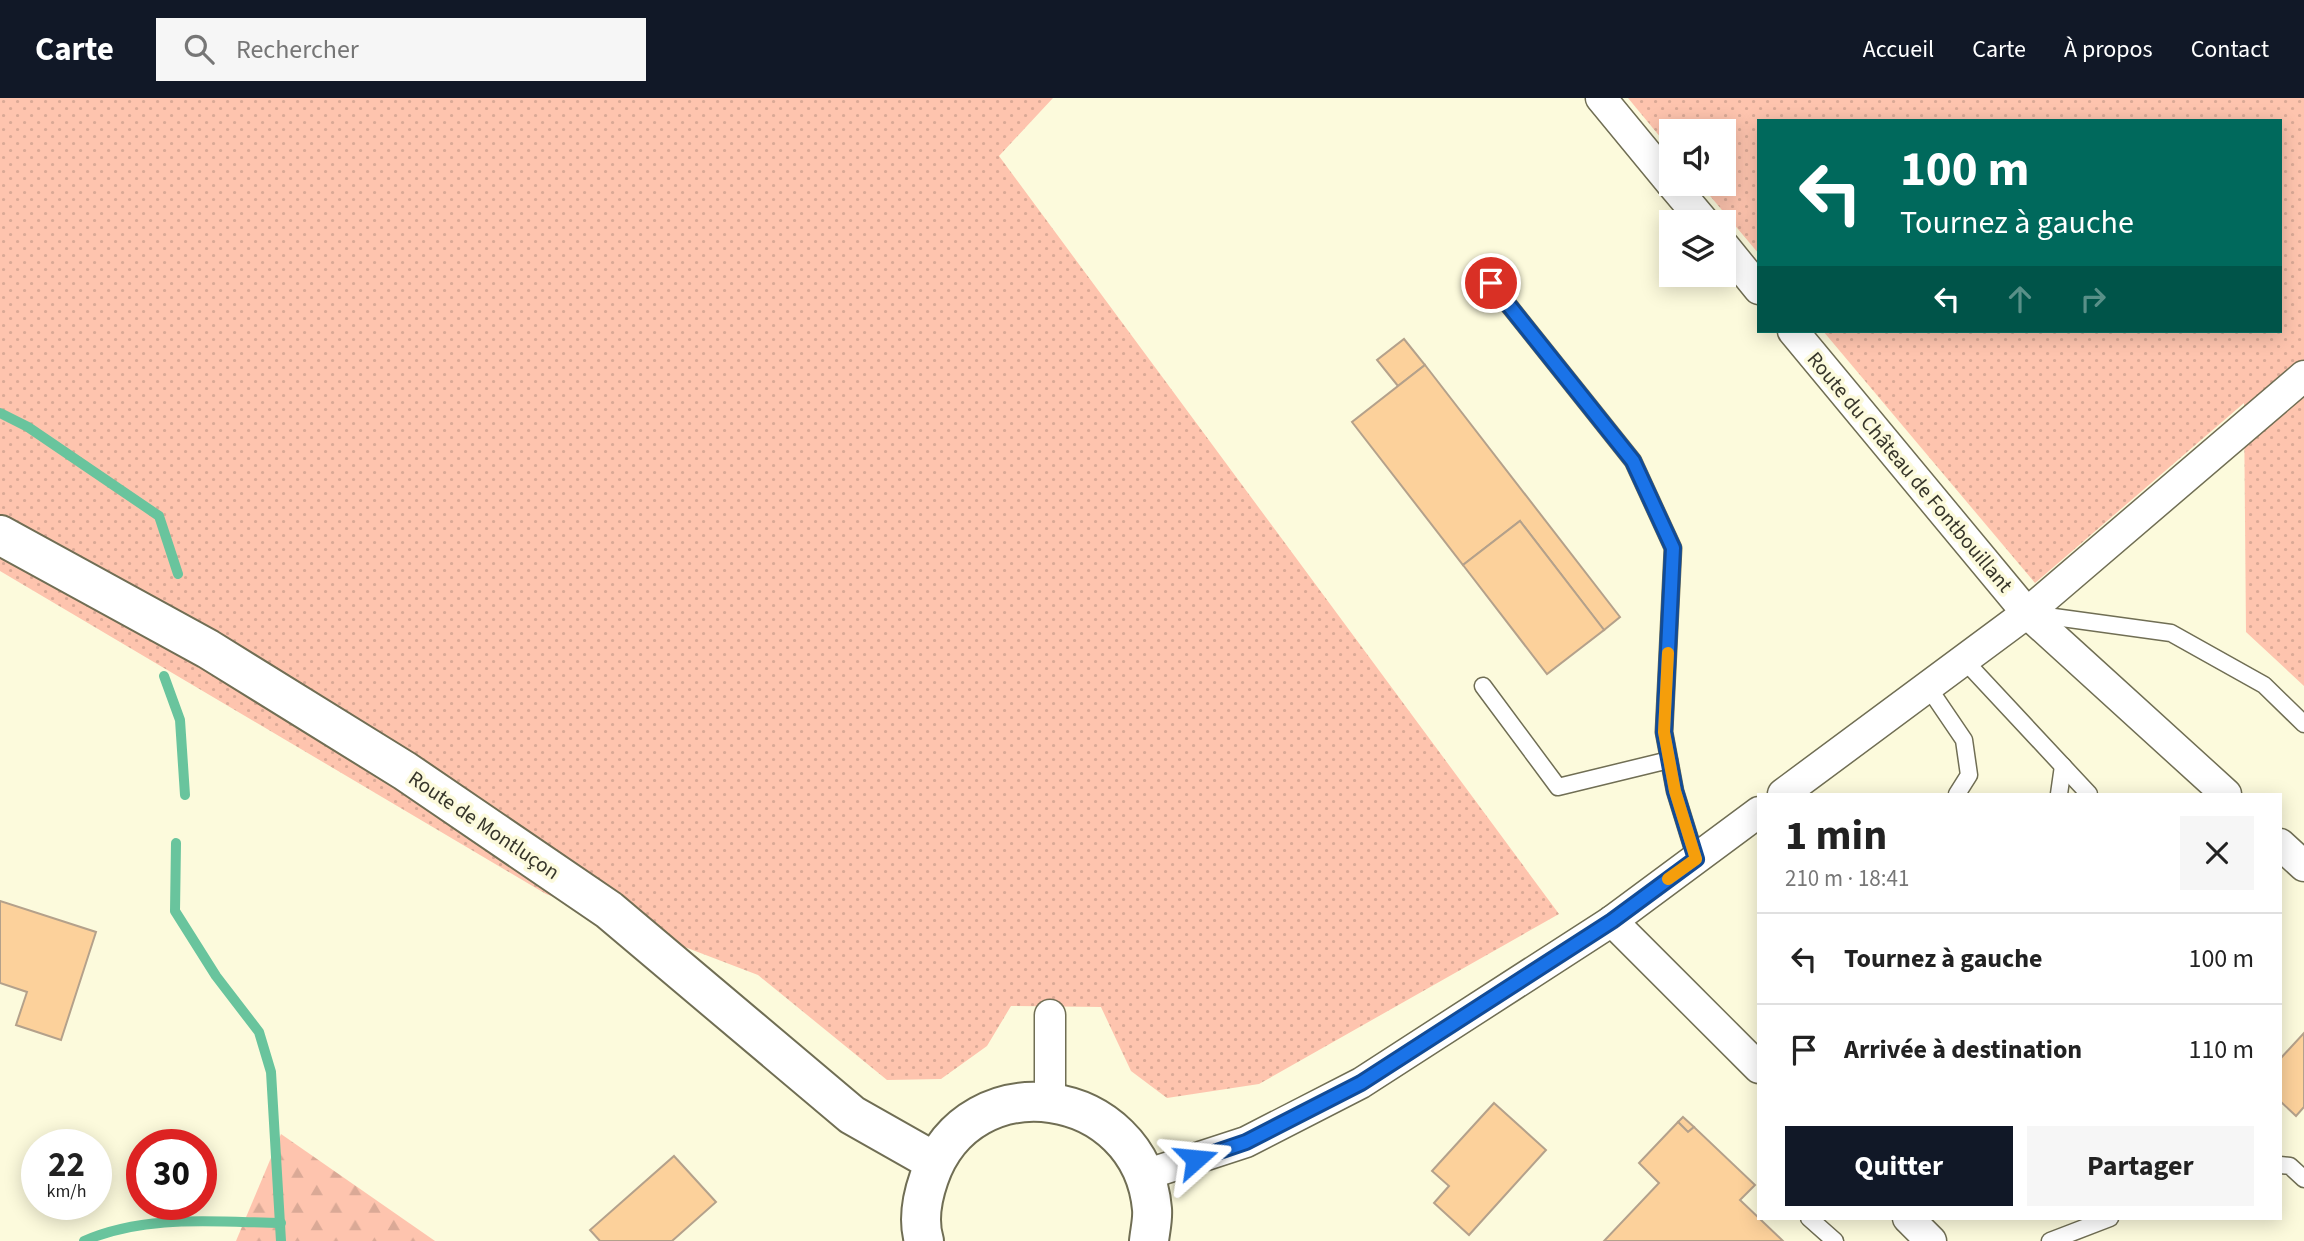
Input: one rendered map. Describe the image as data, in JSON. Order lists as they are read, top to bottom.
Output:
{
  "streets": {
    "main road": ["Route de Montluçon"],
    "street": ["Route du Château de Fontbouillant"]
  },
  "page": {
    "header": "Carte",
    "search": "Rechercher",
    "nav": [
      "Accueil",
      "Carte",
      "À propos",
      "Contact"
    ],
    "turn": ["100 m", "Tournez à gauche"],
    "heading": ["1 min", "210 m · 18:41"],
    "list": [
      {
        "name": "Tournez à gauche",
        "value": "100 m"
      },
      {
        "name": "Arrivée à destination",
        "value": "110 m"
      }
    ],
    "buttons": ["Quitter", "Partager"],
    "speed": "22 km/h",
    "limit": "30"
  }
}
